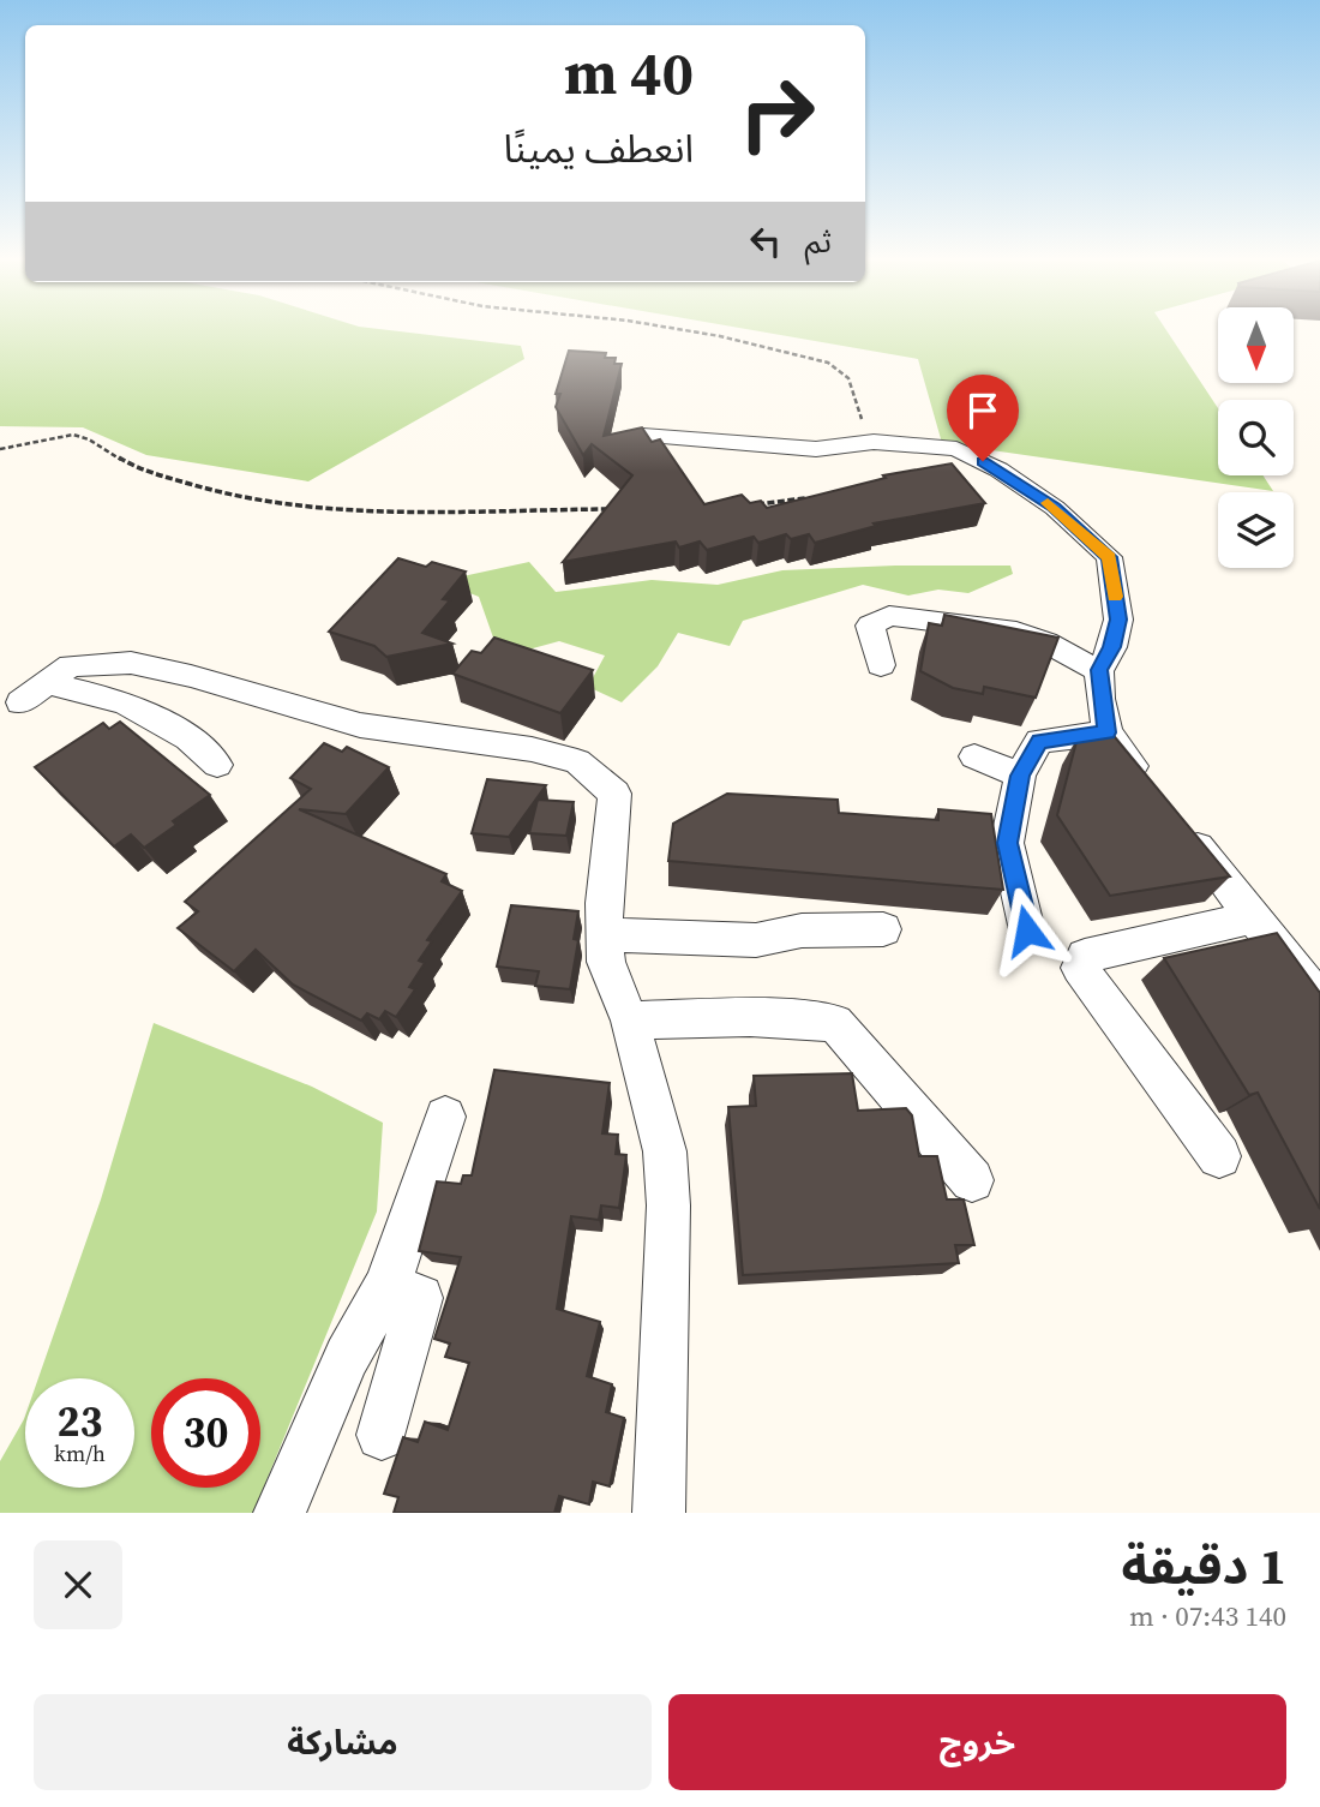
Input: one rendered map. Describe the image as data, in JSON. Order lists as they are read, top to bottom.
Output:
{
  "north": "bottom",
  "page": {
    "turn": ["40 m", "انعطف يمينًا"],
    "then": "ثم",
    "speed": "23 km/h",
    "limit": "30",
    "heading": ["1 دقيقة", "140 m · 07:43"],
    "buttons": ["خروج", "مشاركة"]
  }
}
